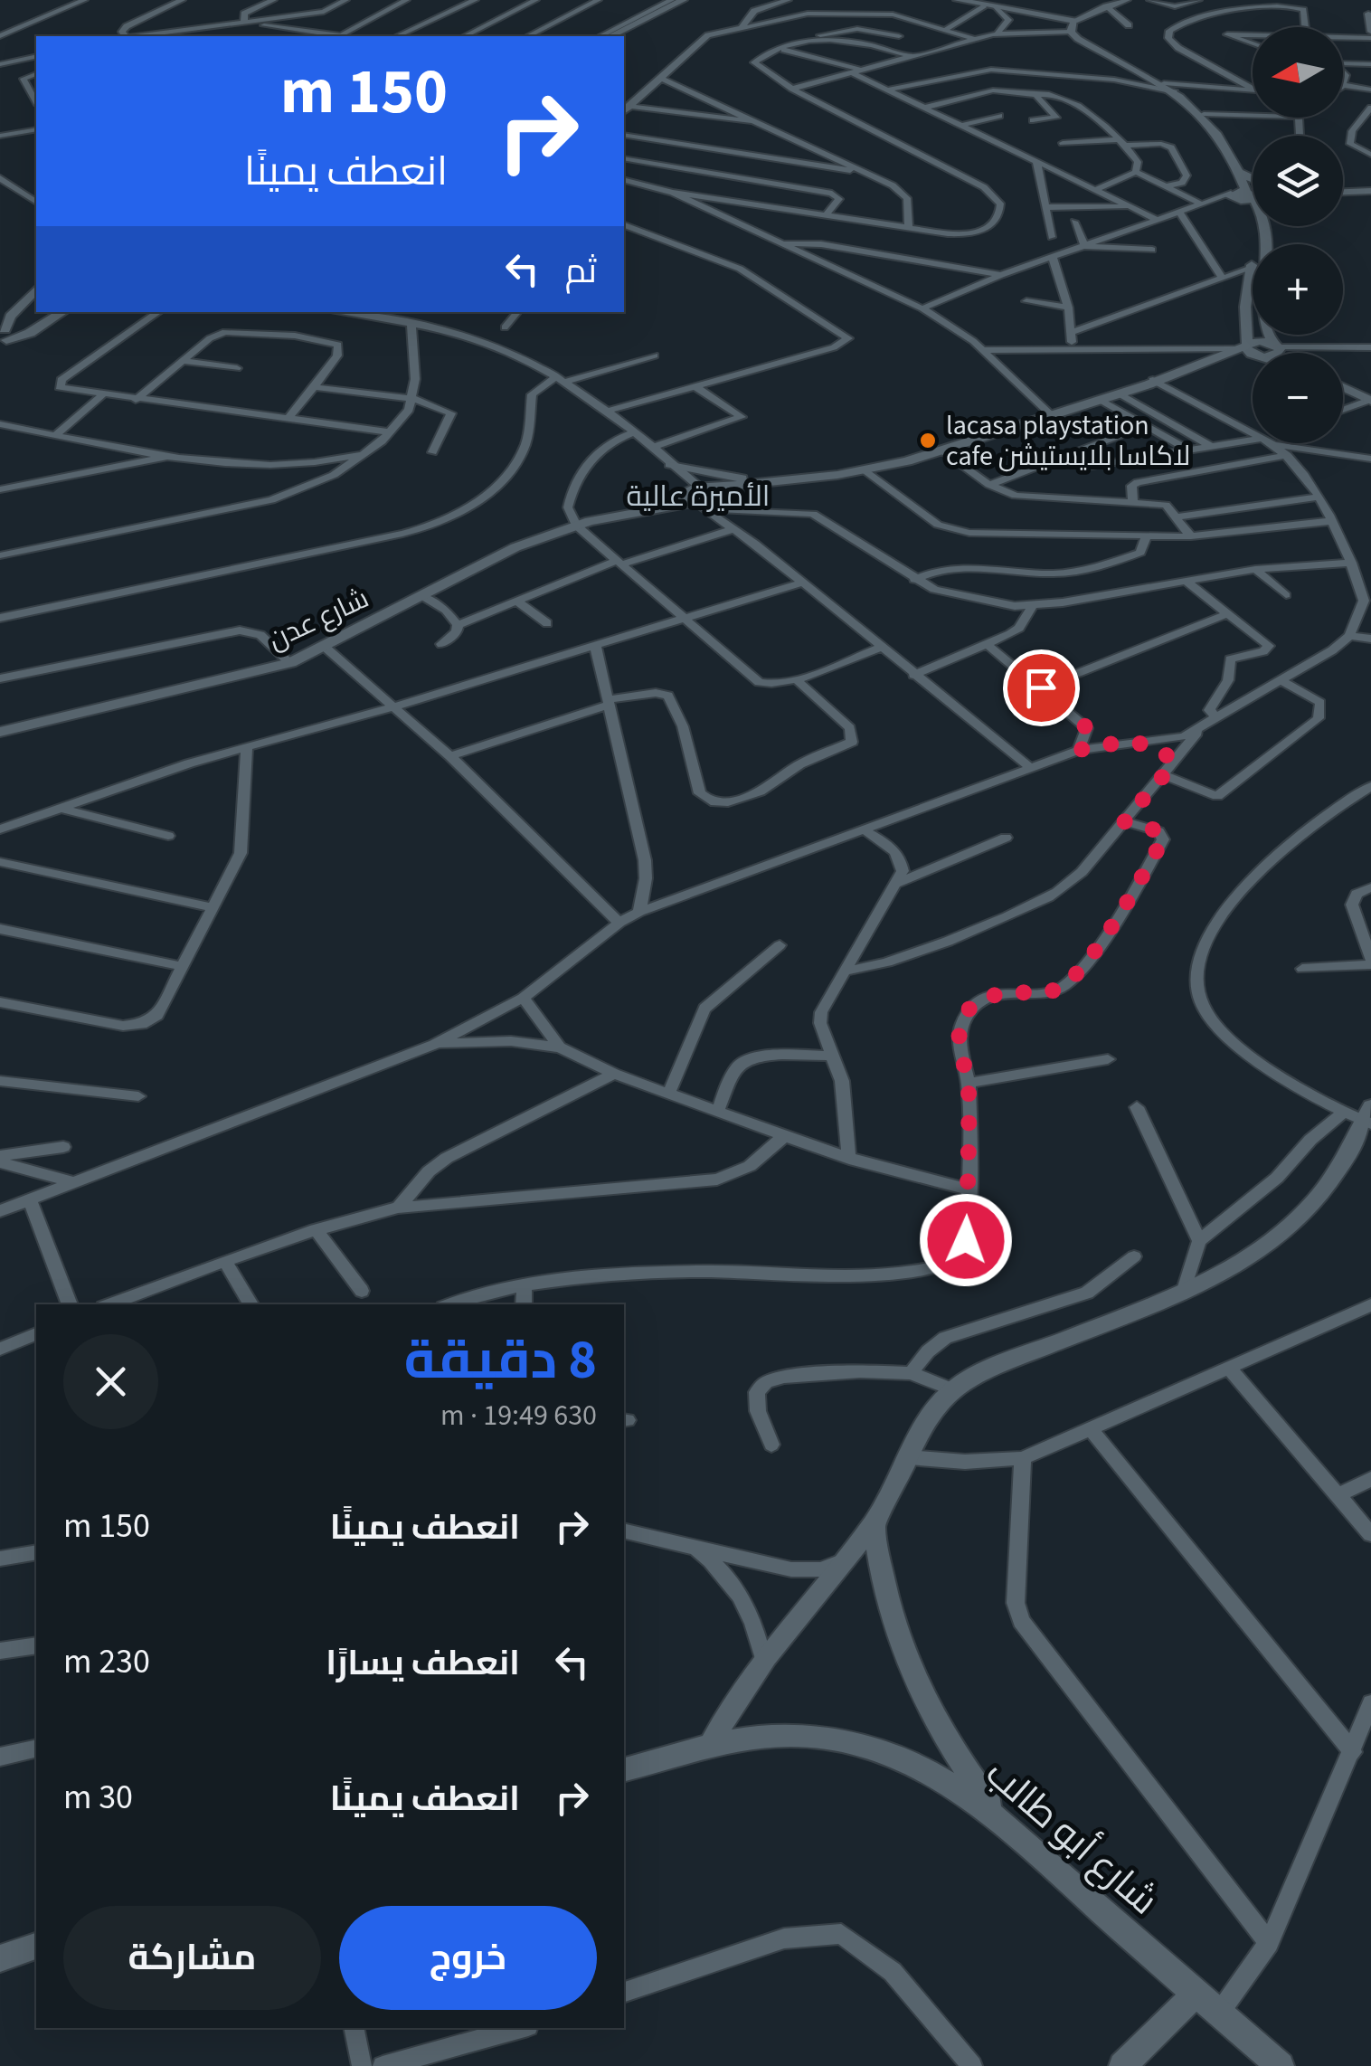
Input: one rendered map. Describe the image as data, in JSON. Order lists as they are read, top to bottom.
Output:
{
  "streets": {
    "street": ["شارع عدن", "شارع أبو طالب"]
  },
  "districts": ["الأميرة عالية"],
  "places": ["lacasa playstation cafe لاكاسا بلايستيشن"],
  "north": "left",
  "page": {
    "map_buttons": ["+", "−"],
    "turn": ["150 m", "انعطف يمينًا"],
    "then": "ثم",
    "heading": ["8 دقيقة", "630 m · 19:49"],
    "list": [
      {
        "name": "انعطف يمينًا",
        "value": "150 m"
      },
      {
        "name": "انعطف يسارًا",
        "value": "230 m"
      },
      {
        "name": "انعطف يمينًا",
        "value": "30 m"
      }
    ],
    "buttons": ["خروج", "مشاركة"]
  }
}
